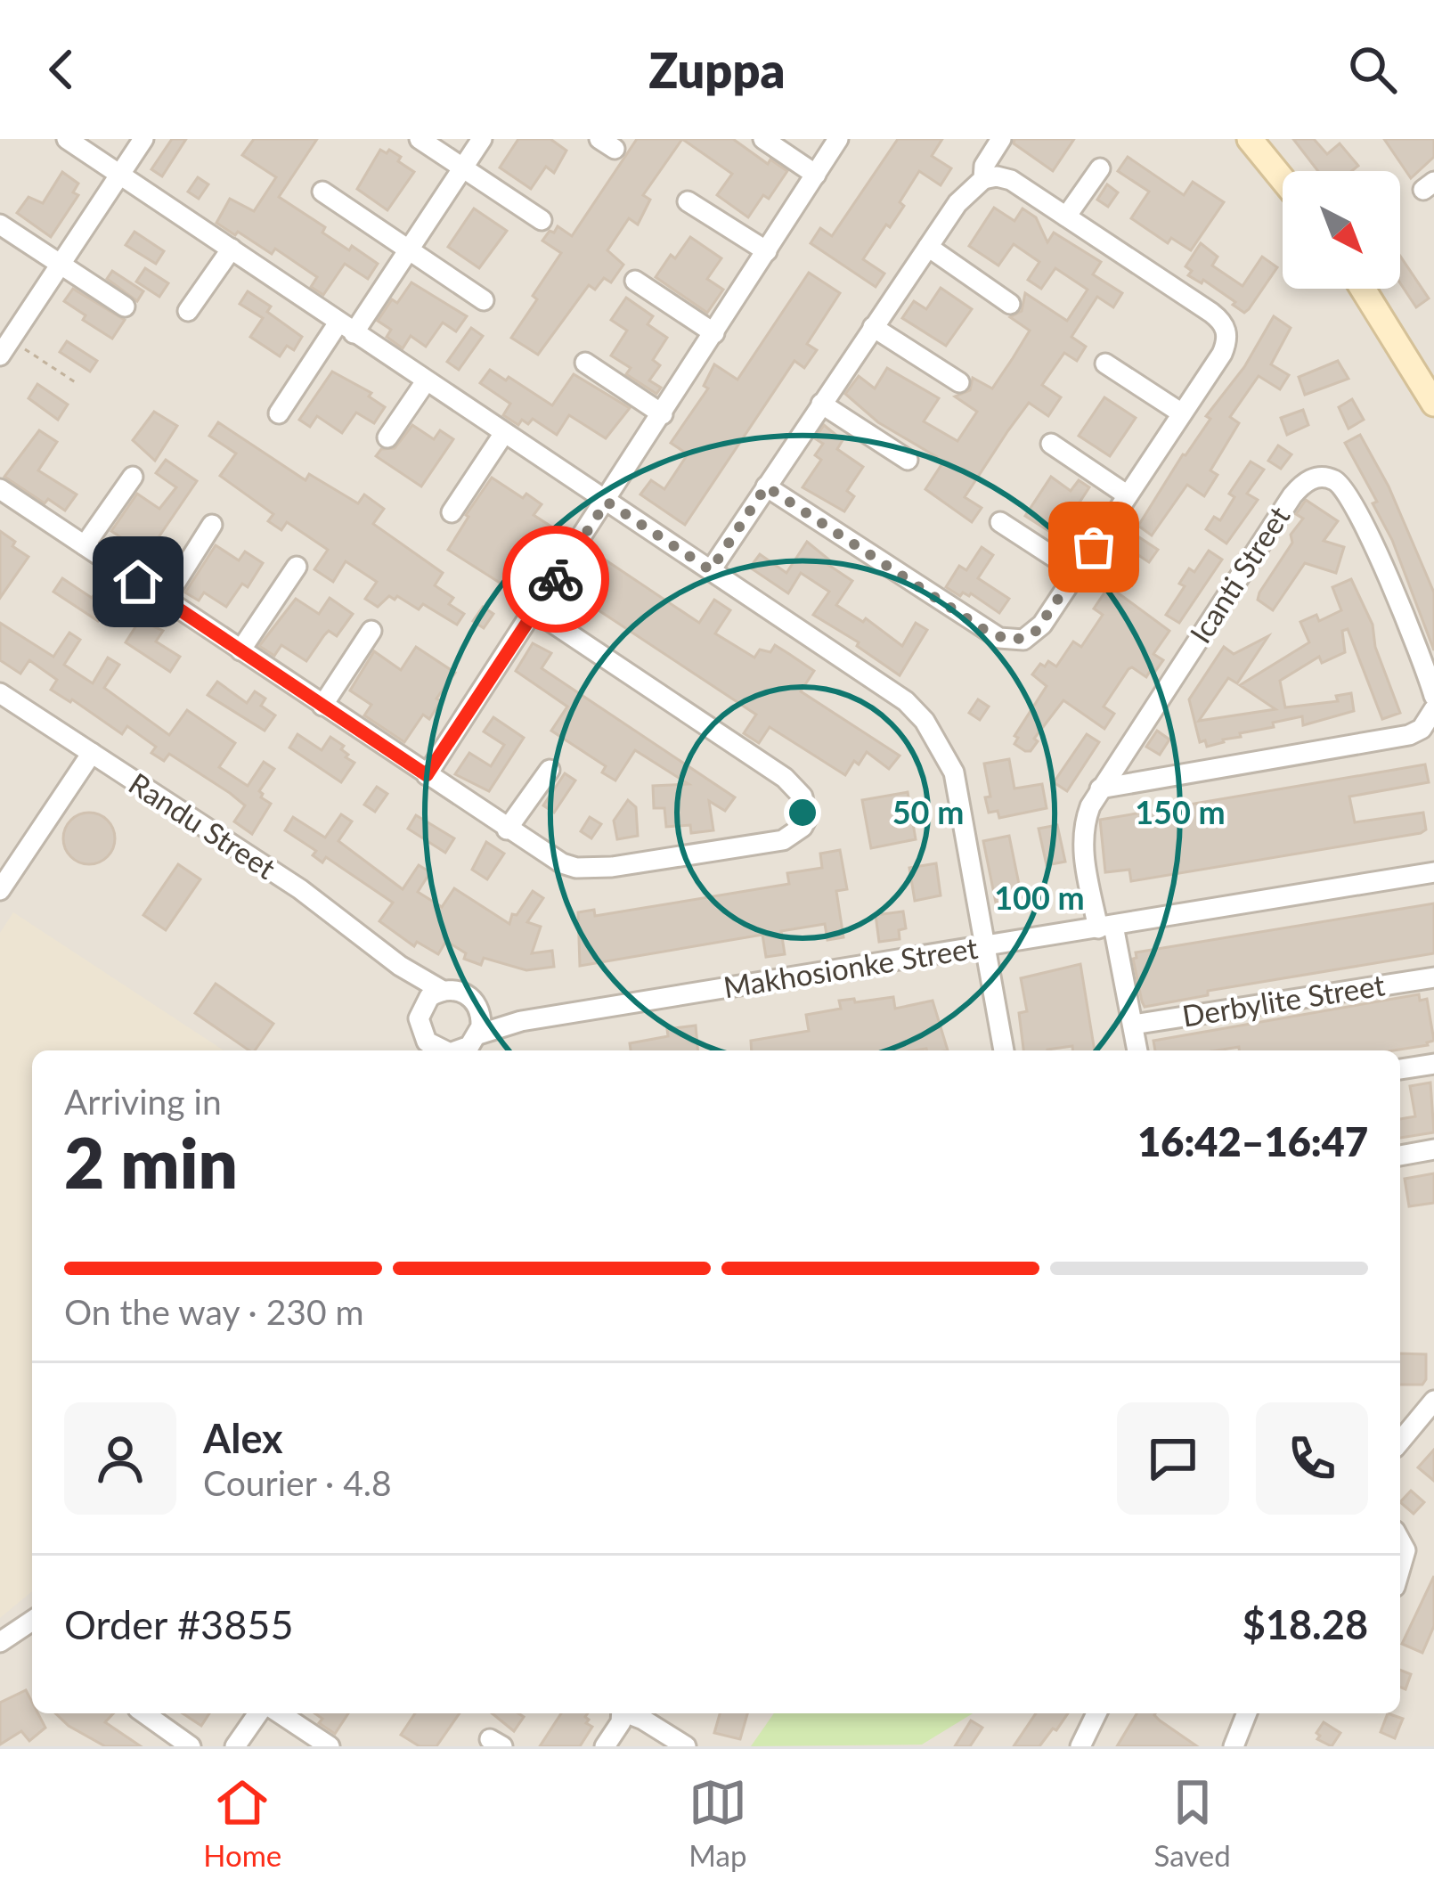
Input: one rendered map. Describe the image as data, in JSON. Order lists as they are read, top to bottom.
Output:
{
  "streets": {
    "street": [
      "Icanti Street",
      "Randu Street",
      "Makhosionke Street",
      "Derbylite Street"
    ]
  },
  "crossings": [
    ["Icanti Street", "Makhosionke Street"],
    ["Icanti Street", "Derbylite Street"]
  ],
  "north": "bottom right",
  "page": {
    "header": "Zuppa",
    "heading": ["2 min", "Arriving in", "16:42–16:47"],
    "panel": [
      "Alex",
      "Courier · 4.8",
      "Order #3855",
      "$18.28"
    ],
    "bar": "On the way · 230 m",
    "tabs": ["Home", "Map", "Saved"]
  },
  "rings": ["50 m", "150 m", "100 m"]
}
